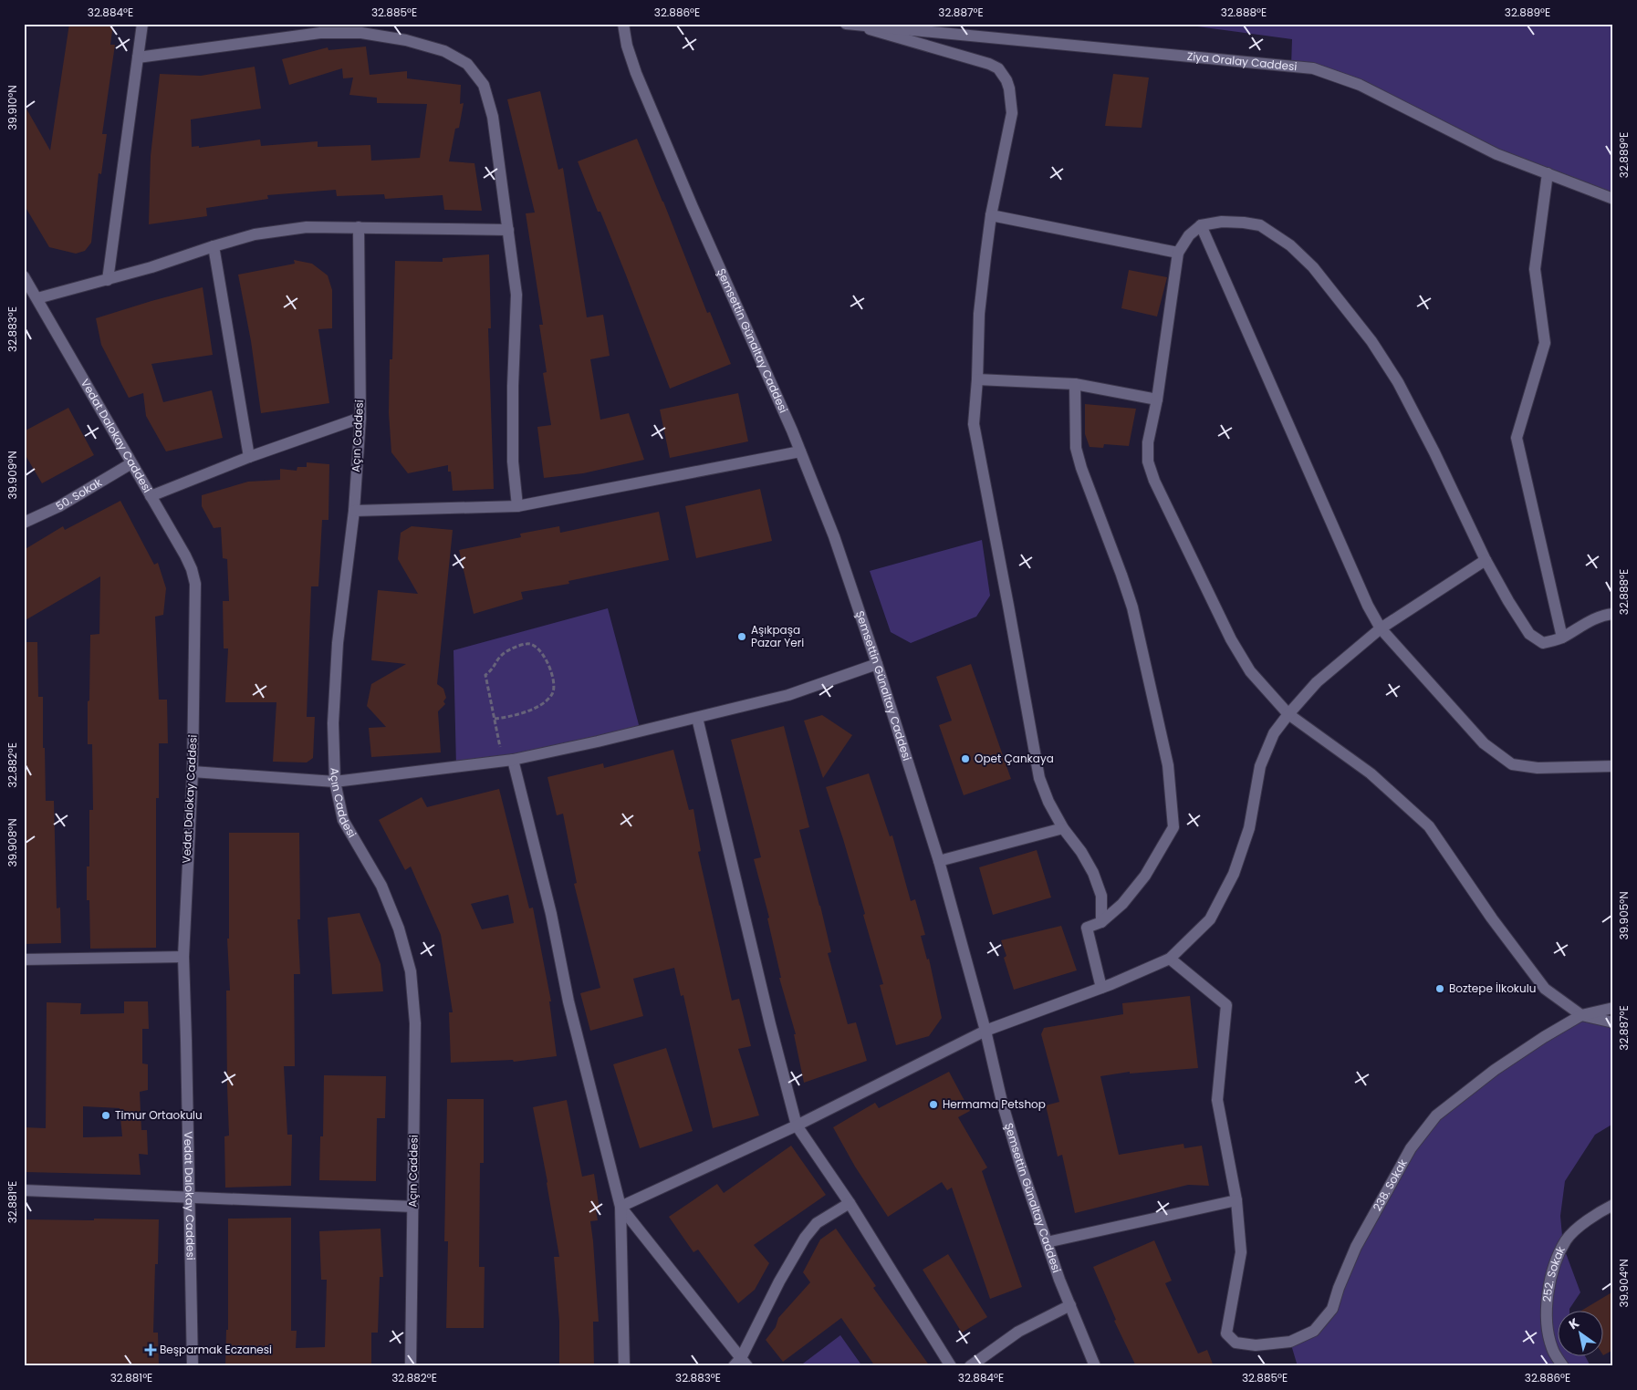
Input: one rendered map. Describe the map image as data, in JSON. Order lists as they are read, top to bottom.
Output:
{
  "streets": {
    "street": [
      "Ziya Oralay Caddesi",
      "Şemsettin Günaltay Caddesi",
      "Vedat Dalokay Caddesi",
      "Açın Caddesi",
      "50. Sokak",
      "238. Sokak",
      "252. Sokak"
    ]
  },
  "crossings": [
    ["Vedat Dalokay Caddesi", "50. Sokak"]
  ],
  "places": {
    "other": [
      "Aşıkpaşa Pazar Yeri",
      "Opet Çankaya",
      "Boztepe İlkokulu",
      "Hermama Petshop",
      "Timur Ortaokulu"
    ],
    "health": ["Beşparmak Eczanesi"]
  },
  "north": "top left",
  "coordinates": [
    "32.884°E",
    "32.885°E",
    "32.886°E",
    "32.887°E",
    "32.888°E",
    "32.889°E",
    "39.910°N",
    "32.883°E",
    "39.909°N",
    "32.882°E",
    "39.908°N",
    "39.905°N",
    "32.881°E",
    "39.904°N"
  ]
}
